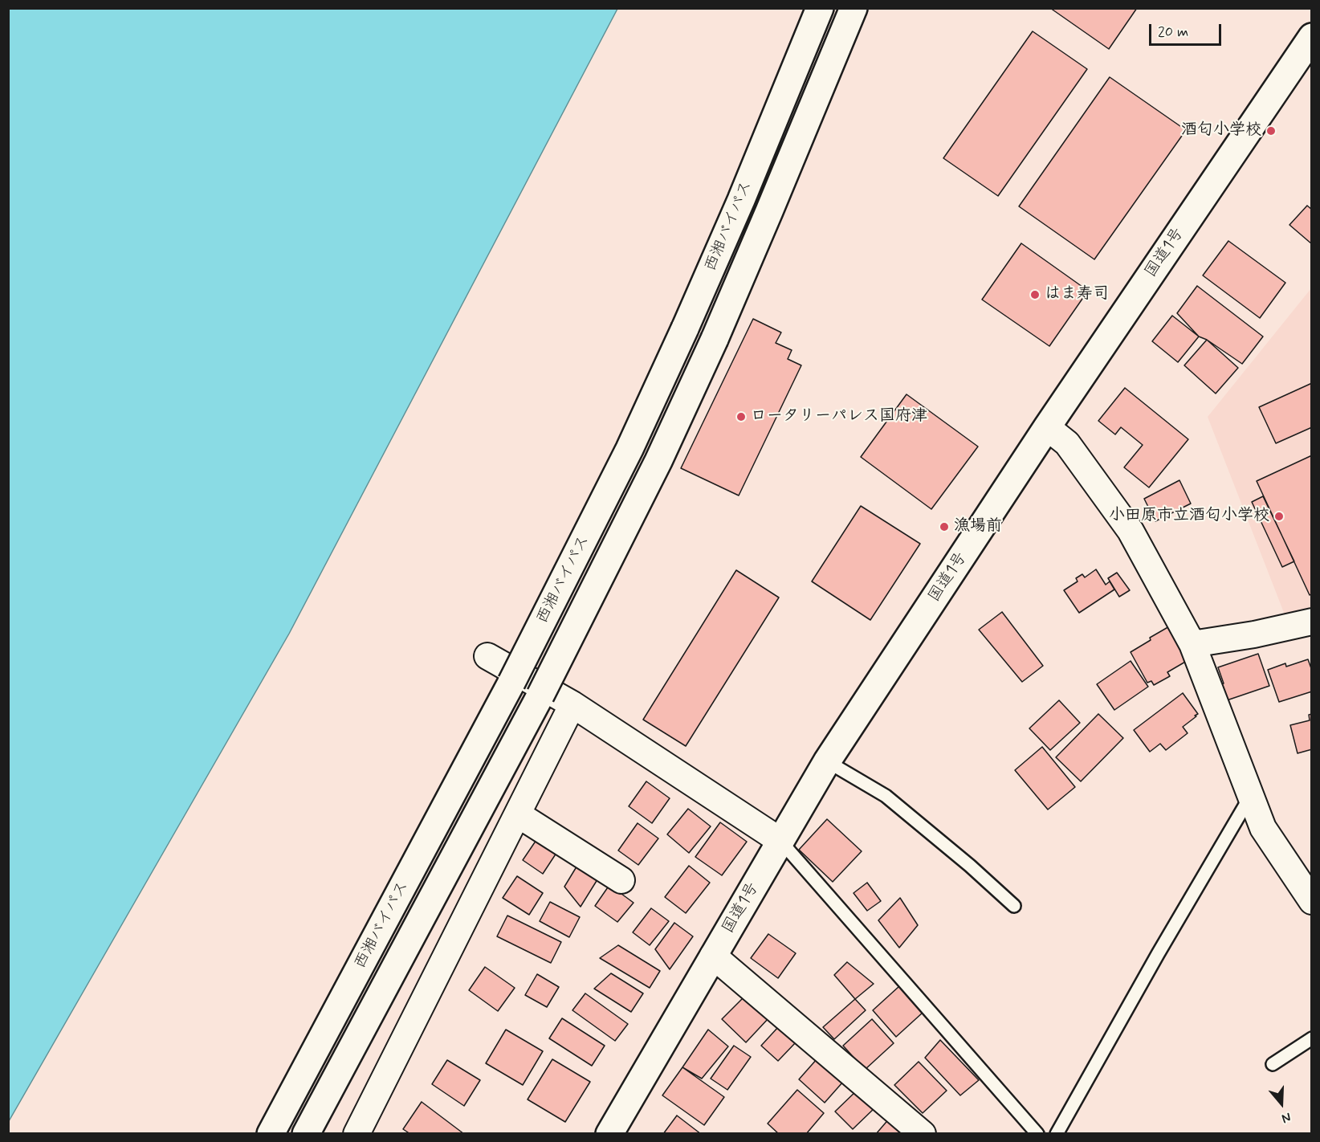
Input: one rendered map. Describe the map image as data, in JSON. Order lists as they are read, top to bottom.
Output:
{
  "streets": {
    "highway": ["西湘バイパス", "国道1号"]
  },
  "places": [
    "酒匂小学校",
    "はま寿司",
    "ロータリーパレス国府津",
    "小田原市立酒匂小学校",
    "漁場前"
  ],
  "scale_bar": "20 m",
  "north": "bottom"
}
